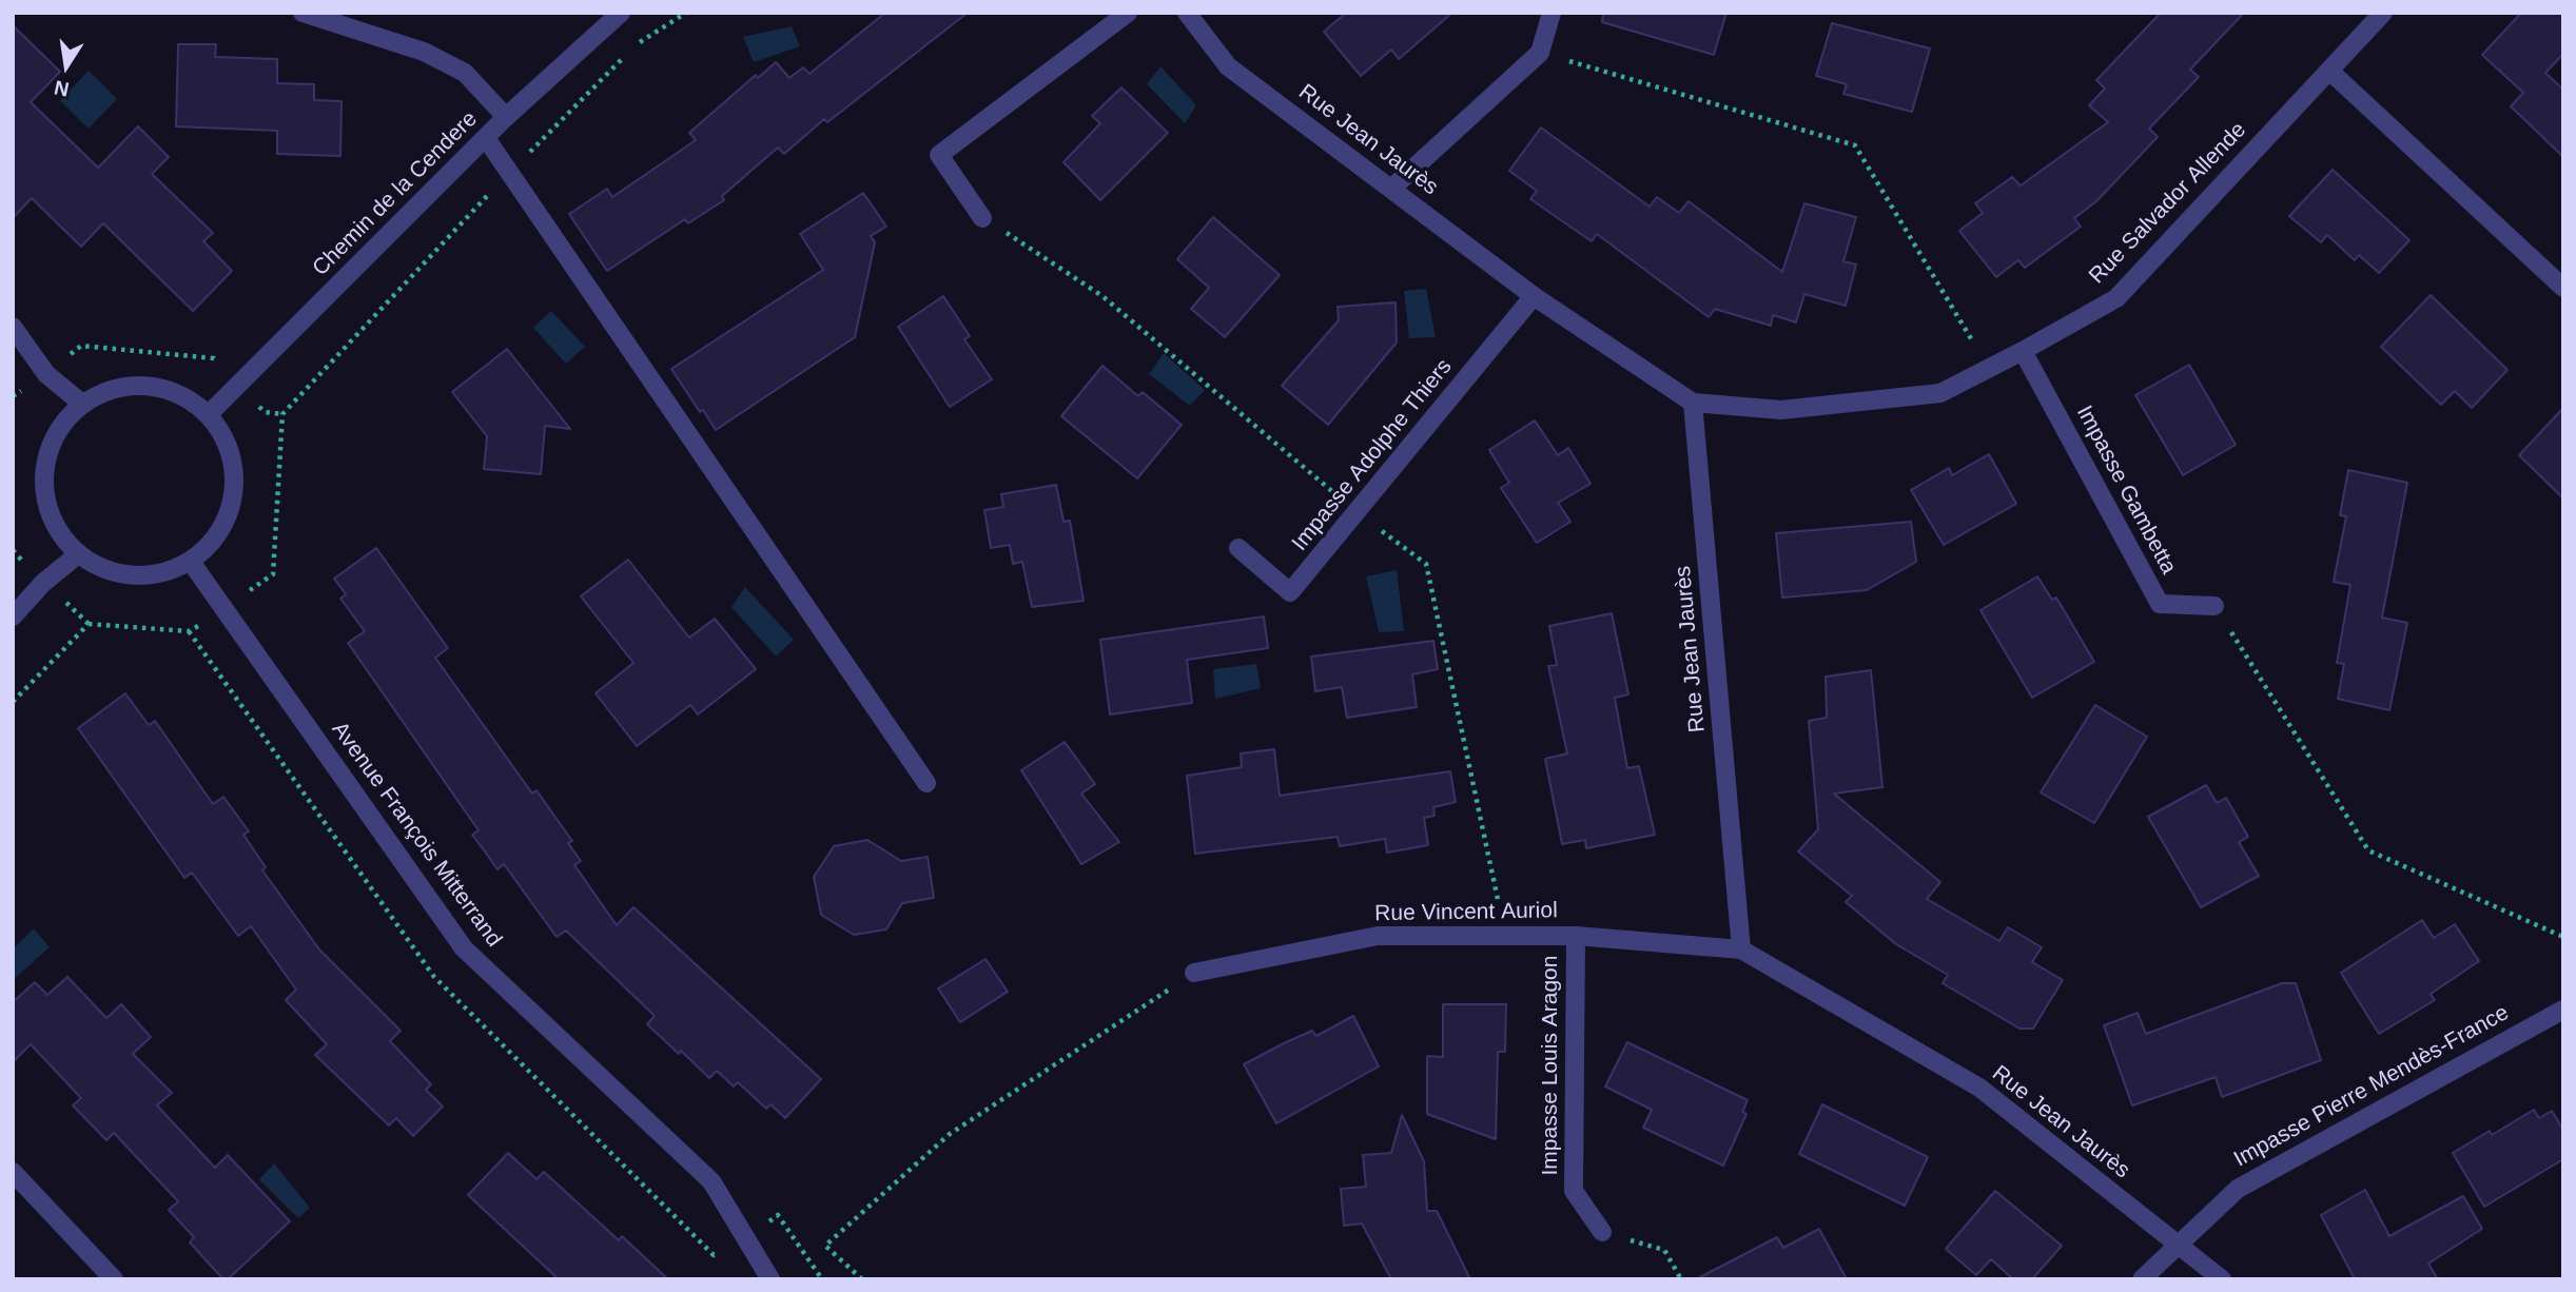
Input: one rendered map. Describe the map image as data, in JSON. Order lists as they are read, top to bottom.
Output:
{
  "streets": {
    "street": [
      "Rue Jean Jaurès",
      "Chemin de la Cendere",
      "Rue Salvador Allende",
      "Impasse Adolphe Thiers",
      "Impasse Gambetta",
      "Avenue François Mitterrand",
      "Rue Vincent Auriol",
      "Impasse Louis Aragon",
      "Impasse Pierre Mendès-France"
    ]
  },
  "crossings": [
    ["Rue Jean Jaurès", "Rue Salvador Allende"],
    ["Rue Jean Jaurès", "Impasse Adolphe Thiers"],
    ["Rue Jean Jaurès", "Rue Vincent Auriol"],
    ["Rue Jean Jaurès", "Impasse Pierre Mendès-France"],
    ["Chemin de la Cendere", "Avenue François Mitterrand"],
    ["Rue Salvador Allende", "Impasse Gambetta"],
    ["Rue Vincent Auriol", "Impasse Louis Aragon"]
  ],
  "north": "bottom"
}
